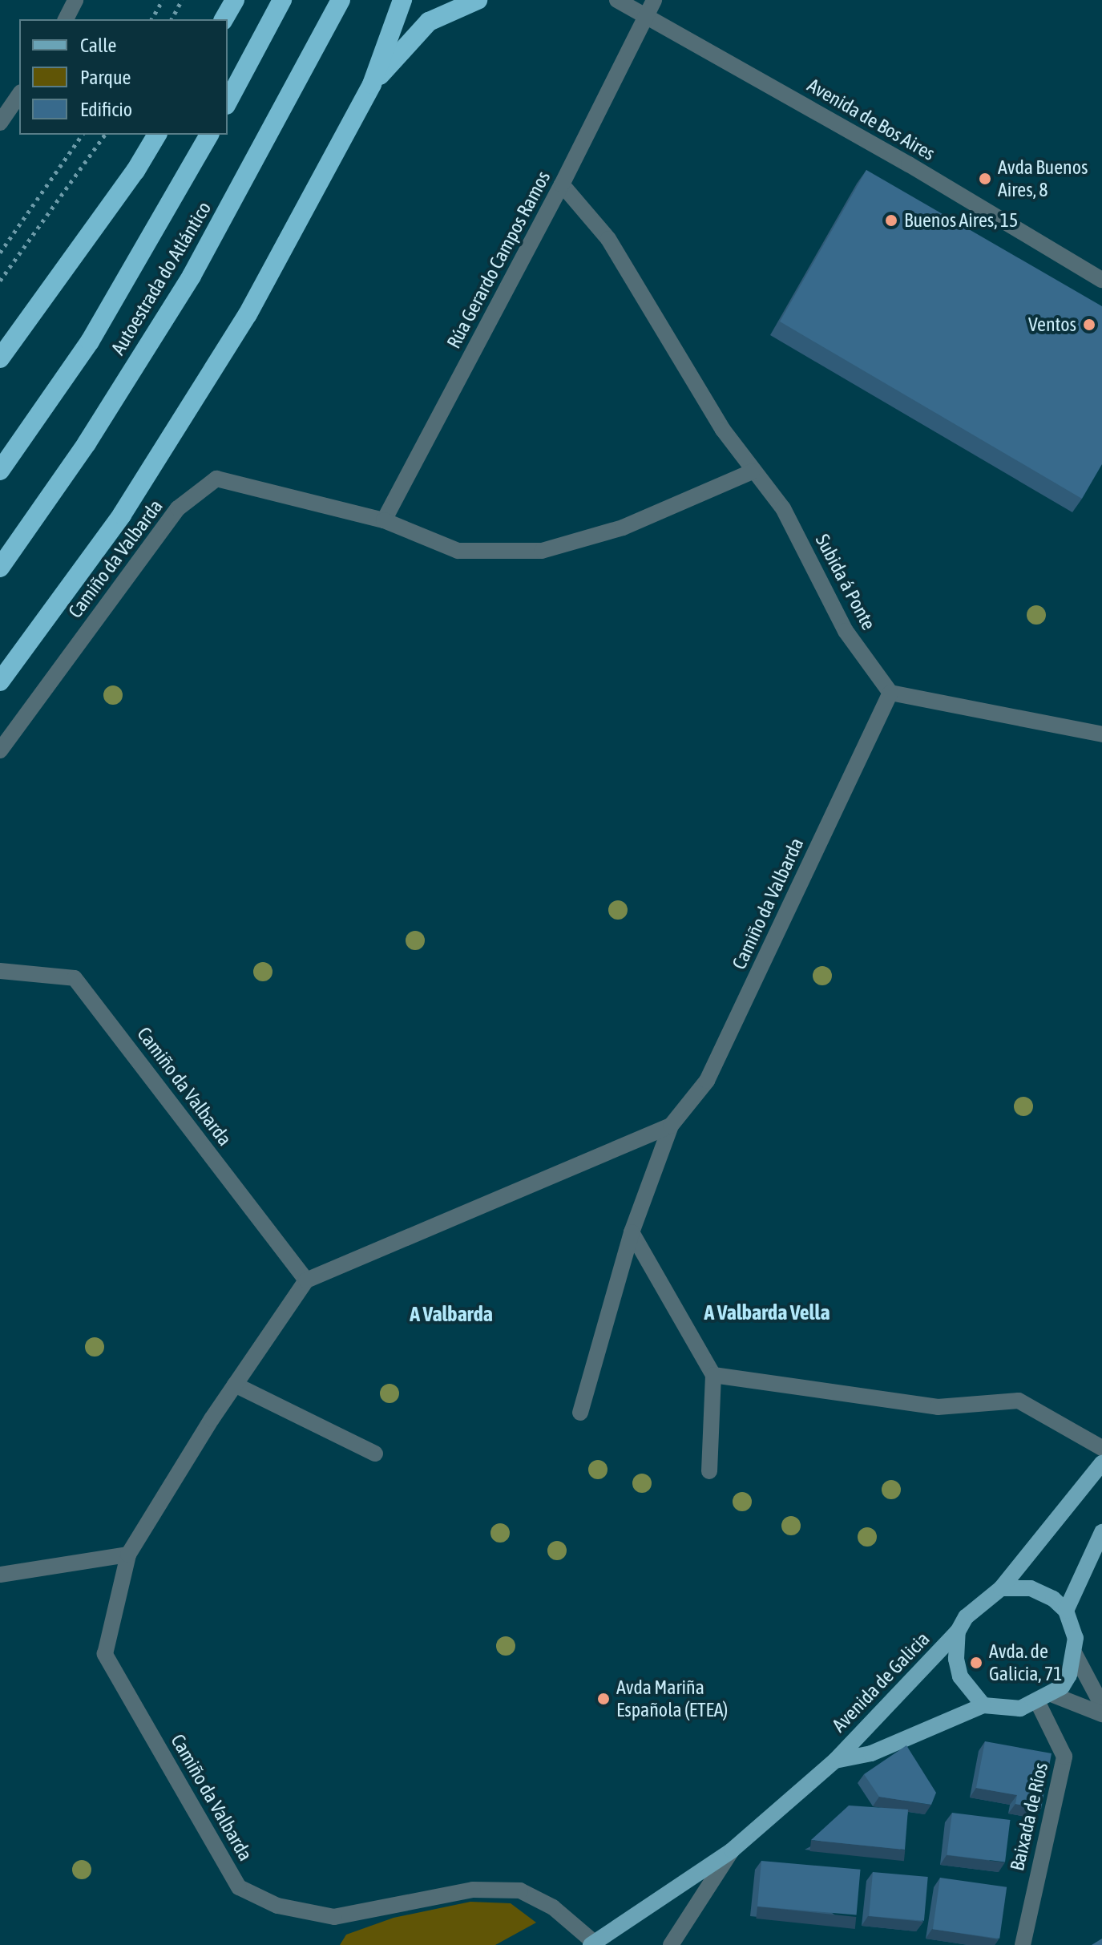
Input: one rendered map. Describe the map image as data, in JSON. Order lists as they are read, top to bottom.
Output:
{
  "streets": {
    "highway": ["Autoestrada do Atlántico"],
    "main road": ["Avenida de Galicia"],
    "street": [
      "Avenida de Bos Aires",
      "Rúa Gerardo Campos Ramos",
      "Camiño da Valbarda",
      "Subida á Ponte",
      "Baixada de Ríos"
    ]
  },
  "crossings": [
    ["Avenida de Bos Aires", "Rúa Gerardo Campos Ramos"],
    ["Rúa Gerardo Campos Ramos", "Camiño da Valbarda"],
    ["Rúa Gerardo Campos Ramos", "Subida á Ponte"],
    ["Camiño da Valbarda", "Subida á Ponte"],
    ["Camiño da Valbarda", "Avenida de Galicia"],
    ["Avenida de Galicia", "Baixada de Ríos"]
  ],
  "districts": ["A Valbarda Vella", "A Valbarda"],
  "places": [
    "Avda Buenos Aires, 8",
    "Buenos Aires, 15",
    "Ventos",
    "Avda. de Galicia, 71",
    "Avda Mariña Española (ETEA)"
  ],
  "legend": ["Calle", "Parque", "Edificio"]
}
